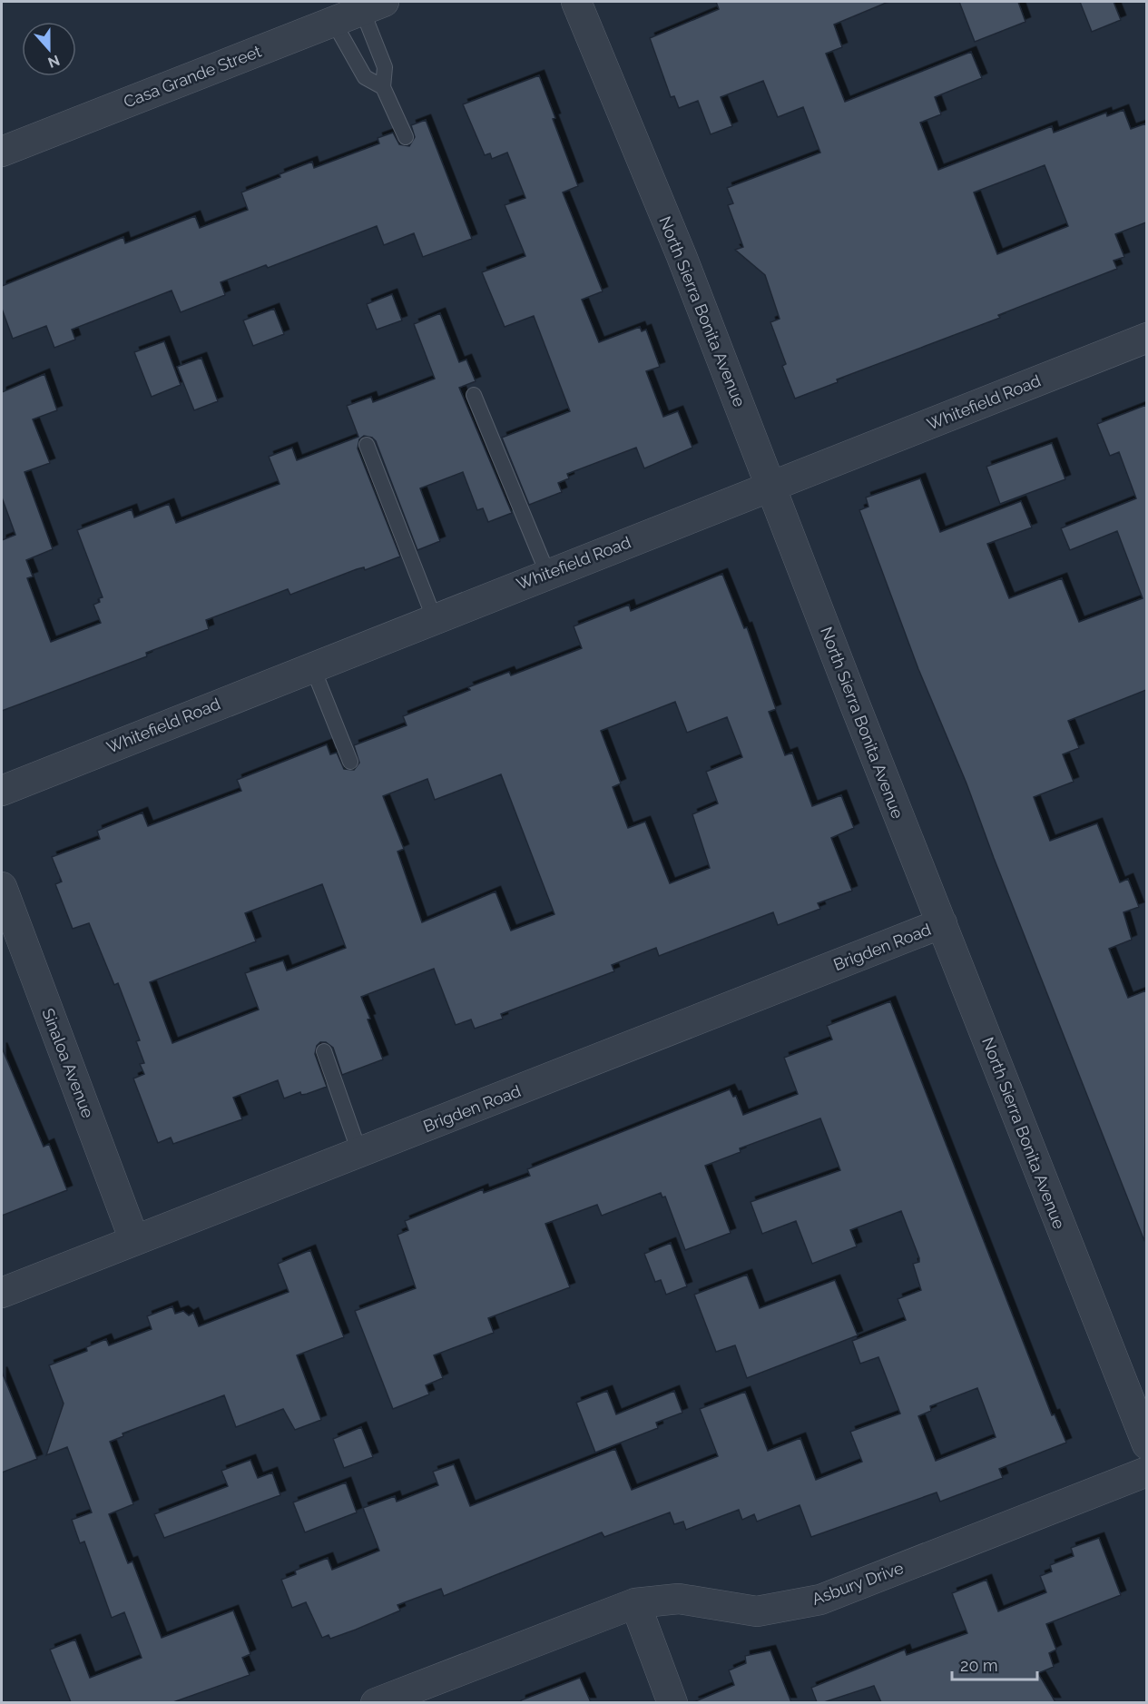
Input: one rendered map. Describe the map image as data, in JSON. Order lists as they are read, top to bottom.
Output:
{
  "streets": {
    "street": [
      "Casa Grande Street",
      "North Sierra Bonita Avenue",
      "Whitefield Road",
      "Brigden Road",
      "Sinaloa Avenue",
      "Asbury Drive"
    ]
  },
  "crossings": [
    ["North Sierra Bonita Avenue", "Whitefield Road"],
    ["North Sierra Bonita Avenue", "Brigden Road"],
    ["Brigden Road", "Sinaloa Avenue"]
  ],
  "scale_bar": "20 m",
  "north": "bottom"
}
